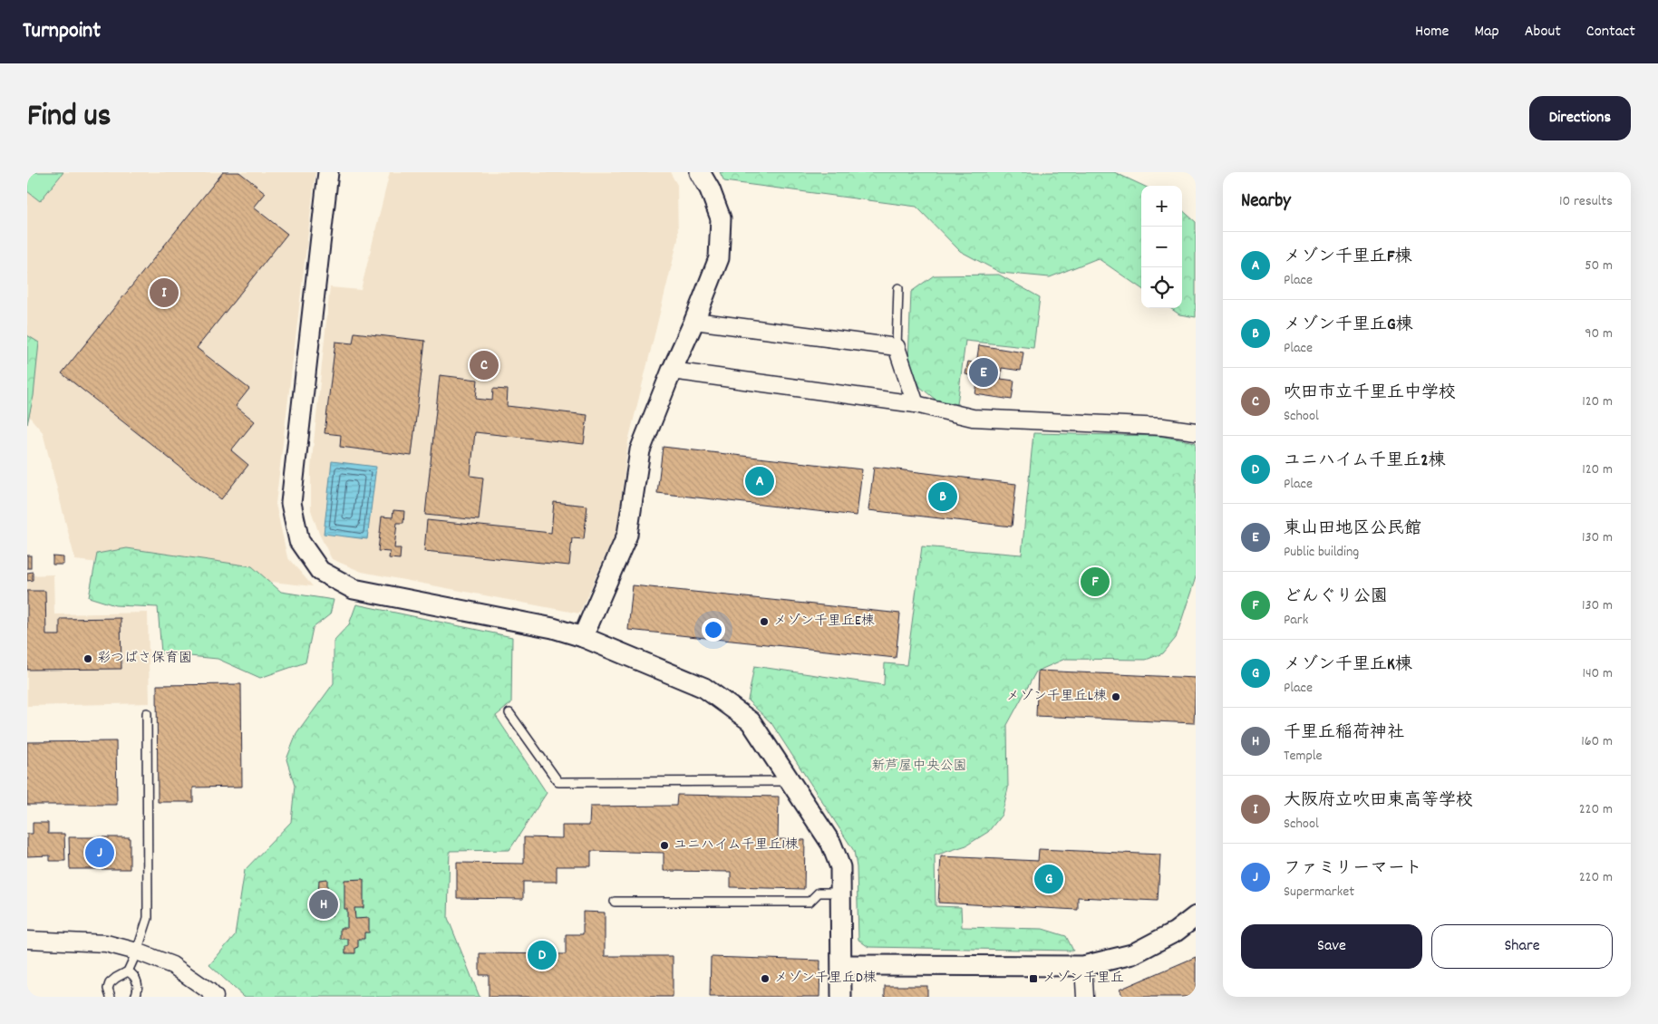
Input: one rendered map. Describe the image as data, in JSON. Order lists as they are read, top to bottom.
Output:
{
  "parks": ["新芦屋中央公園"],
  "places": {
    "other": [
      "メゾン千里丘E棟",
      "彩つばさ保育園",
      "メゾン千里丘L棟",
      "ユニハイム千里丘1棟",
      "メゾン千里丘D棟"
    ],
    "transit": ["メゾン千里丘"]
  },
  "page": {
    "header": "Turnpoint",
    "nav": [
      "Home",
      "Map",
      "About",
      "Contact"
    ],
    "title": "Find us",
    "buttons": [
      "Directions",
      ["Save", "Share"]
    ],
    "heading": ["Nearby", "10 results"],
    "map_buttons": ["+", "−"],
    "list": [
      {
        "mark": "A",
        "name": "メゾン千里丘F棟",
        "note": "Place",
        "value": "50 m"
      },
      {
        "mark": "B",
        "name": "メゾン千里丘G棟",
        "note": "Place",
        "value": "90 m"
      },
      {
        "mark": "C",
        "name": "吹田市立千里丘中学校",
        "note": "School",
        "value": "120 m"
      },
      {
        "mark": "D",
        "name": "ユニハイム千里丘2棟",
        "note": "Place",
        "value": "120 m"
      },
      {
        "mark": "E",
        "name": "東山田地区公民館",
        "note": "Public building",
        "value": "130 m"
      },
      {
        "mark": "F",
        "name": "どんぐり公園",
        "note": "Park",
        "value": "130 m"
      },
      {
        "mark": "G",
        "name": "メゾン千里丘K棟",
        "note": "Place",
        "value": "140 m"
      },
      {
        "mark": "H",
        "name": "千里丘稲荷神社",
        "note": "Temple",
        "value": "160 m"
      },
      {
        "mark": "I",
        "name": "大阪府立吹田東高等学校",
        "note": "School",
        "value": "220 m"
      },
      {
        "mark": "J",
        "name": "ファミリーマート",
        "note": "Supermarket",
        "value": "220 m"
      }
    ],
    "pins": [
      "I",
      "C",
      "E",
      "A",
      "B",
      "F",
      "J",
      "G",
      "H",
      "D"
    ]
  }
}
